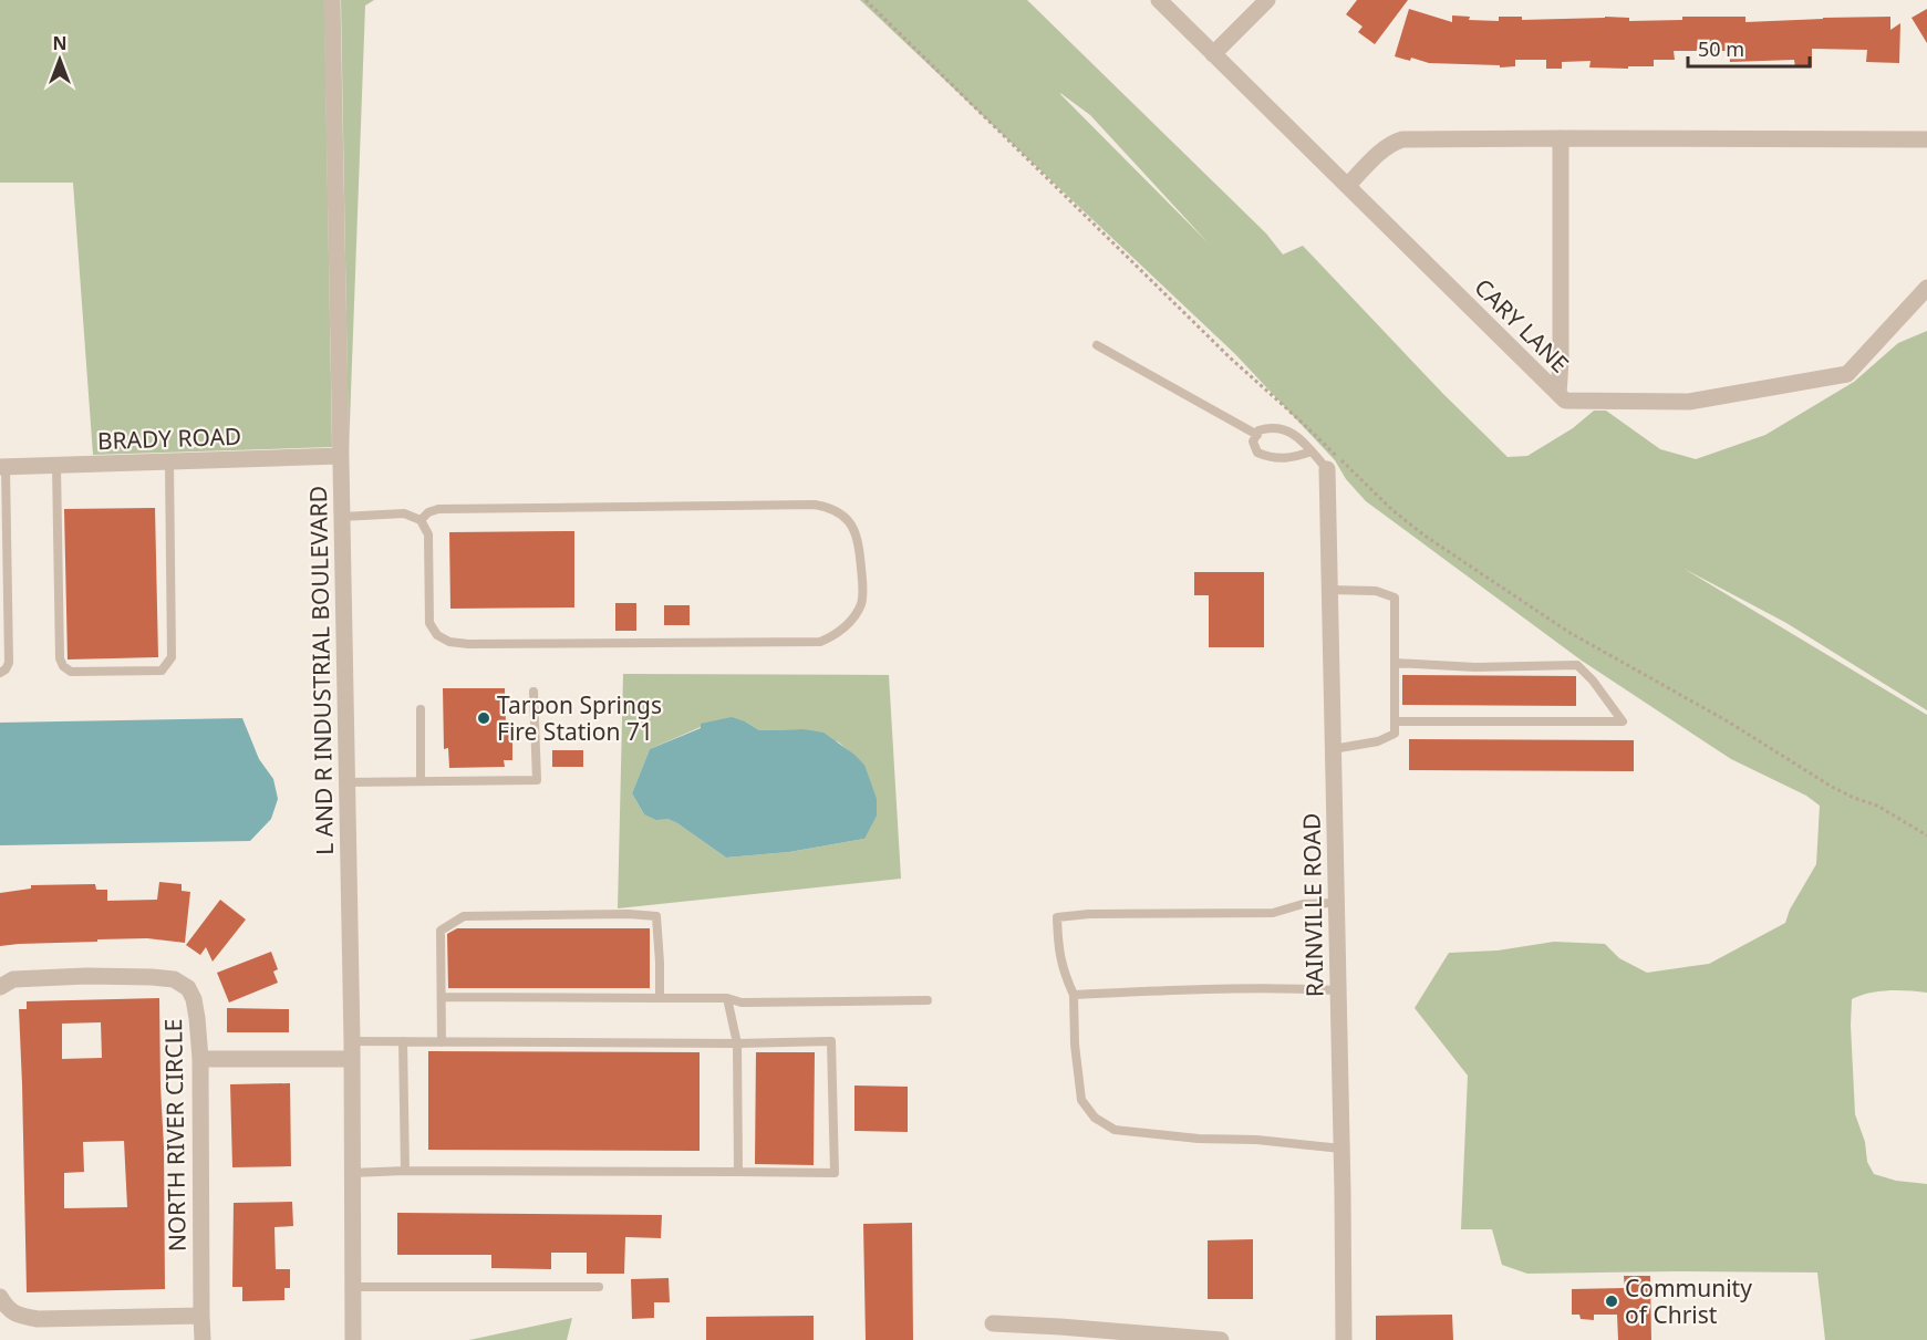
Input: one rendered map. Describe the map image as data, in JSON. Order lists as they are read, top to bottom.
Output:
{
  "streets": {
    "street": [
      "CARY LANE",
      "BRADY ROAD",
      "L AND R INDUSTRIAL BOULEVARD",
      "RAINVILLE ROAD",
      "NORTH RIVER CIRCLE"
    ]
  },
  "crossings": [
    ["BRADY ROAD", "L AND R INDUSTRIAL BOULEVARD"]
  ],
  "places": ["Tarpon Springs Fire Station 71", "Community of Christ"],
  "scale_bar": "50 m",
  "north": "top"
}
